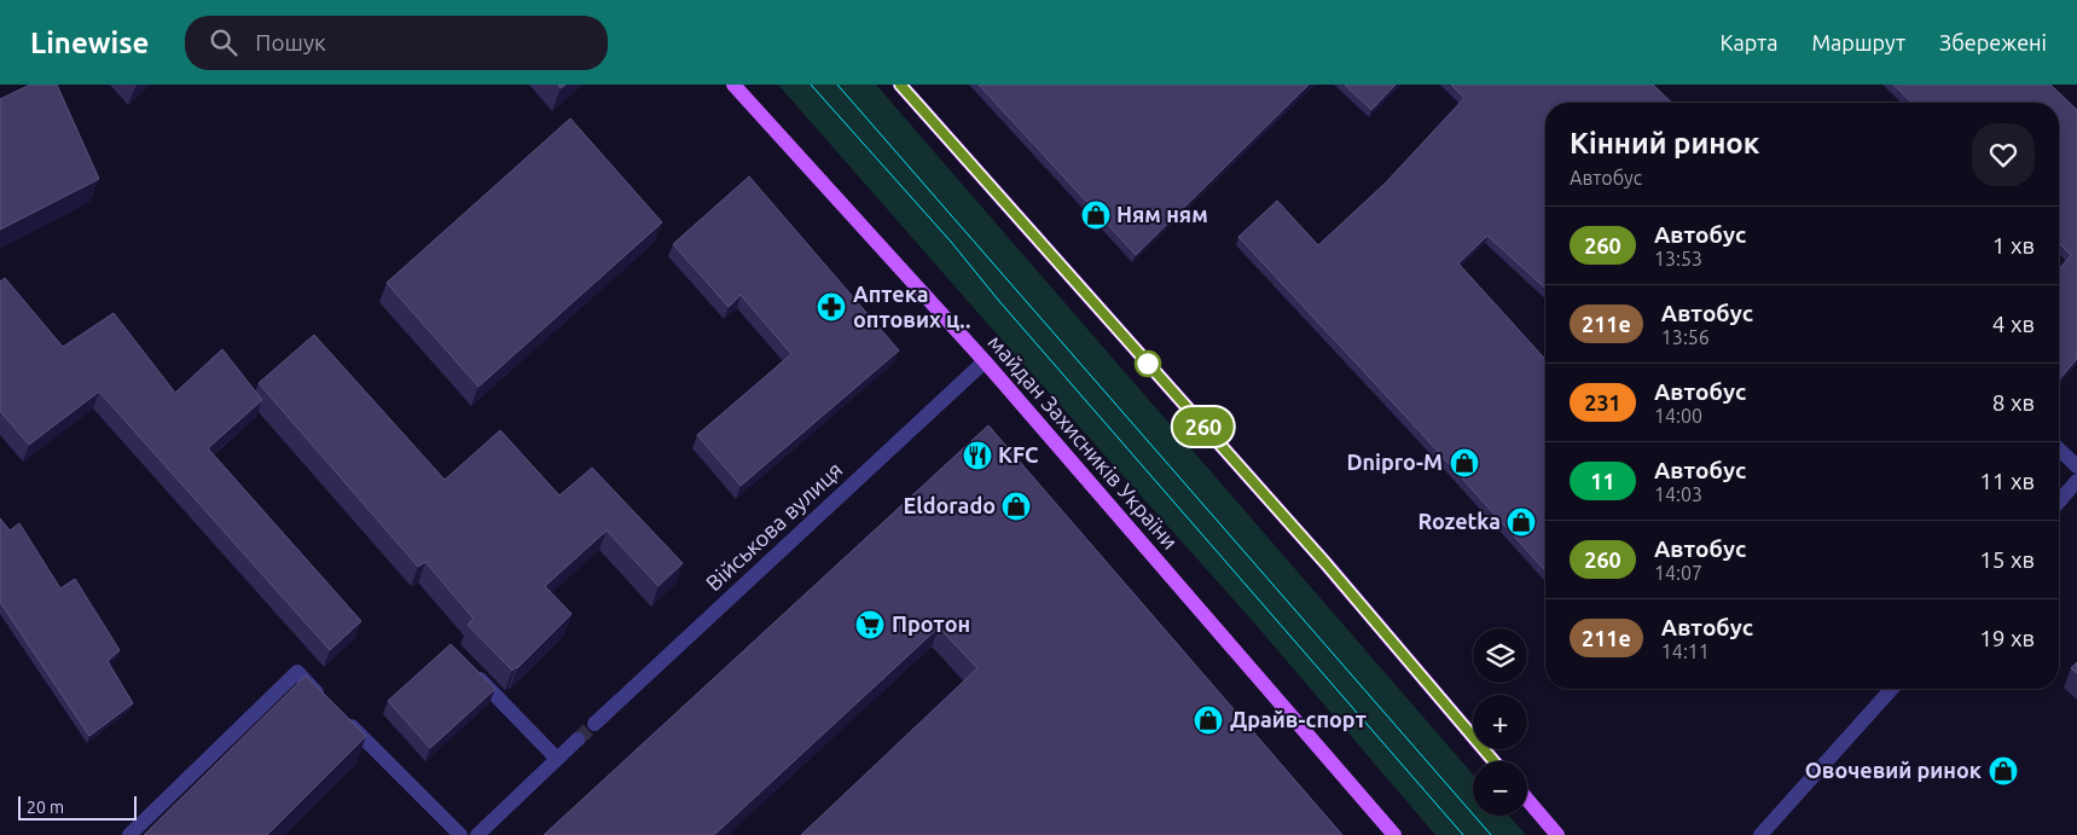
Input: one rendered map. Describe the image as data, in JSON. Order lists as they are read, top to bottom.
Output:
{
  "streets": {
    "main road": ["майдан Захисників України"],
    "street": ["Військова вулиця"]
  },
  "crossings": [
    ["майдан Захисників України", "Військова вулиця"]
  ],
  "places": {
    "shop": [
      "Ням ням",
      "Dnipro-M",
      "Eldorado",
      "Rozetka",
      "Драйв-спорт",
      "Овочевий ринок"
    ],
    "pharmacy": ["Аптека оптових ц‥"],
    "restaurant": ["KFC"],
    "supermarket": ["Протон"]
  },
  "lines": ["bus line 260"],
  "scale_bar": "20 m",
  "page": {
    "header": "Linewise",
    "search": "Пошук",
    "nav": ["Карта", "Маршрут", "Збережені"],
    "on_map": "260",
    "heading": ["Кінний ринок", "Автобус"],
    "list": [
      {
        "mark": "260",
        "name": "Автобус",
        "note": "13:53",
        "value": "1 хв"
      },
      {
        "mark": "211е",
        "name": "Автобус",
        "note": "13:56",
        "value": "4 хв"
      },
      {
        "mark": "231",
        "name": "Автобус",
        "note": "14:00",
        "value": "8 хв"
      },
      {
        "mark": "11",
        "name": "Автобус",
        "note": "14:03",
        "value": "11 хв"
      },
      {
        "mark": "260",
        "name": "Автобус",
        "note": "14:07",
        "value": "15 хв"
      },
      {
        "mark": "211е",
        "name": "Автобус",
        "note": "14:11",
        "value": "19 хв"
      }
    ],
    "map_buttons": ["+", "−"],
    "scale": "20 m"
  }
}
